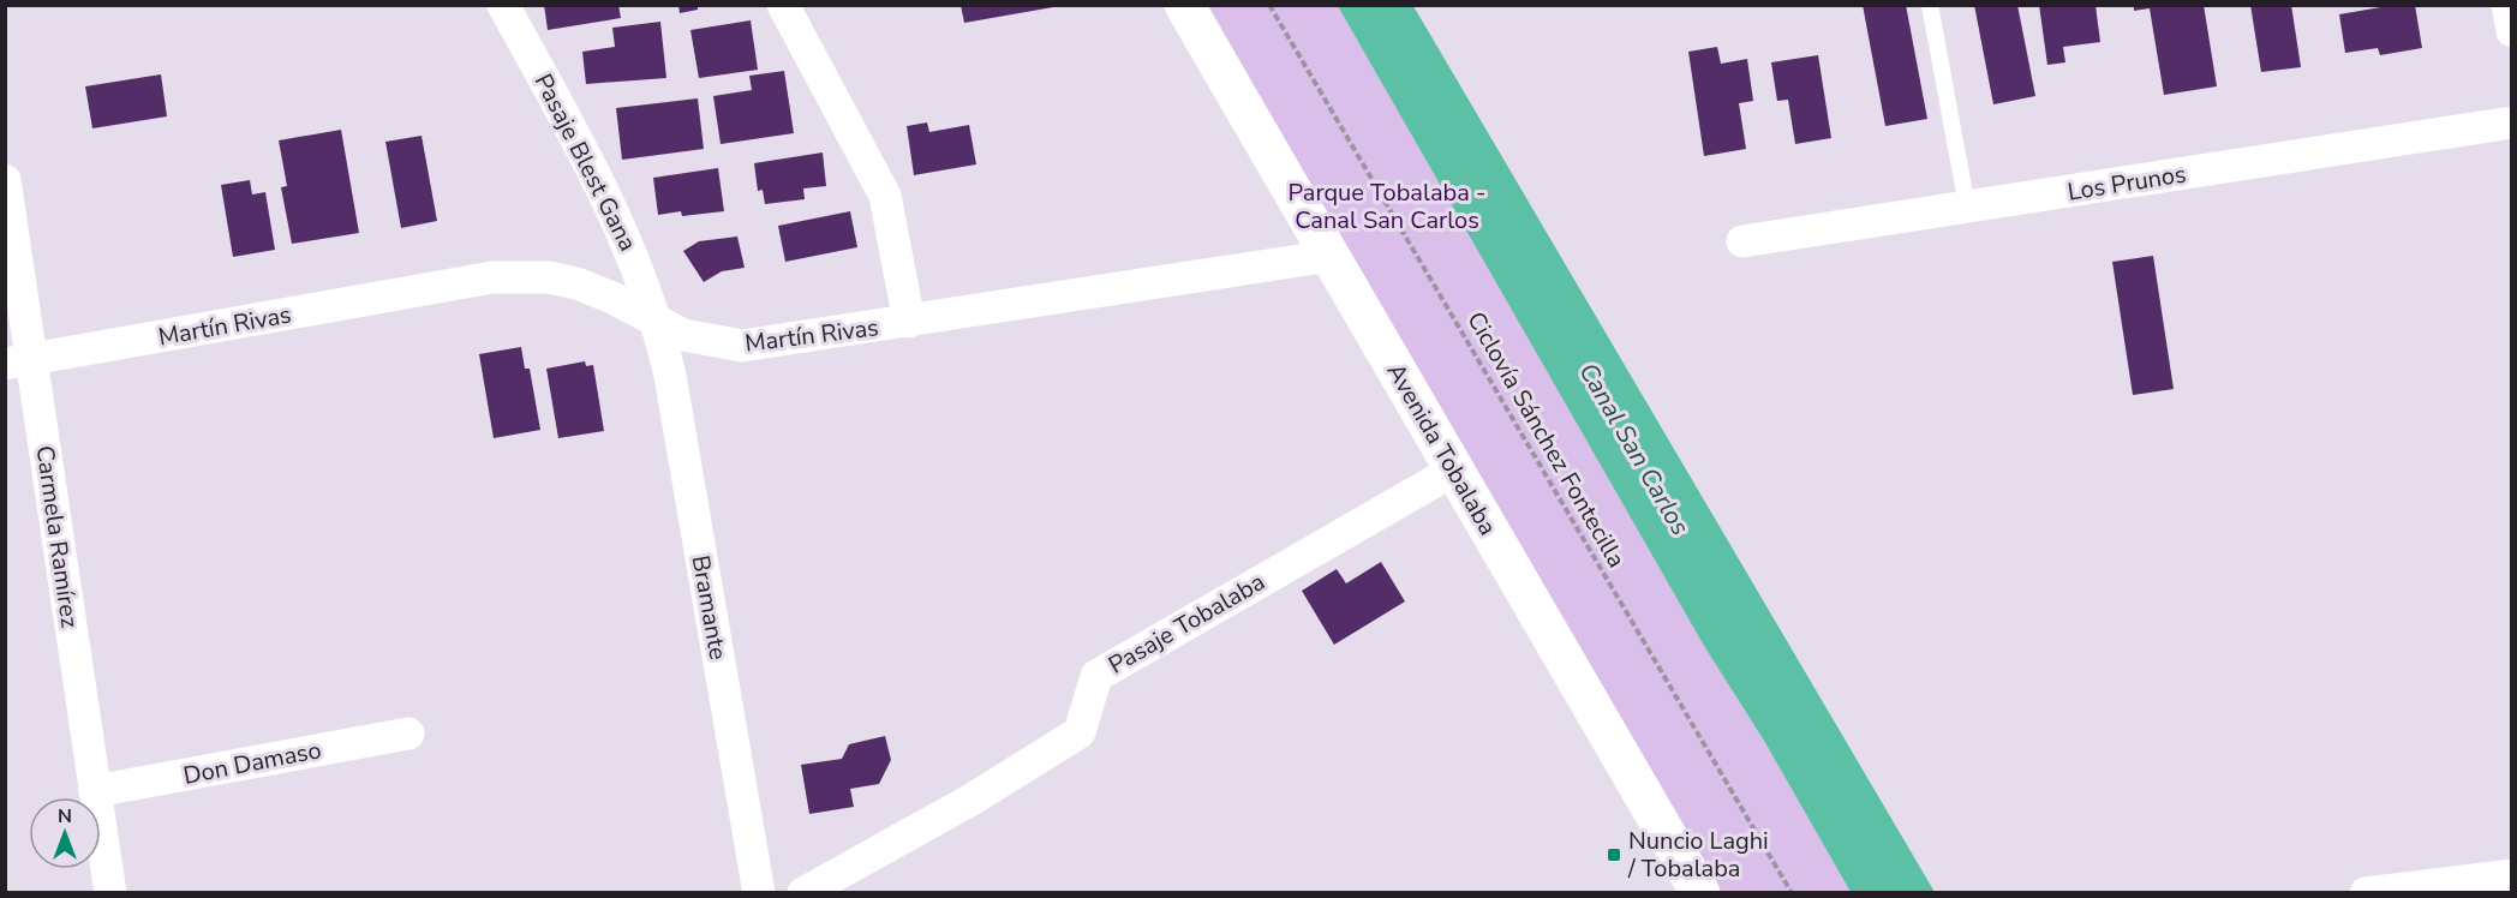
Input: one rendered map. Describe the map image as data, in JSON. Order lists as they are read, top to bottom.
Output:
{
  "streets": {
    "main road": ["Avenida Tobalaba"],
    "street": [
      "Pasaje Blest Gana",
      "Los Prunos",
      "Martín Rivas",
      "Carmela Ramírez",
      "Bramante",
      "Pasaje Tobalaba",
      "Don Damaso"
    ],
    "path": ["Ciclovía Sánchez Fontecilla"]
  },
  "crossings": [
    ["Pasaje Blest Gana", "Martín Rivas"],
    ["Pasaje Blest Gana", "Bramante"],
    ["Martín Rivas", "Avenida Tobalaba"],
    ["Martín Rivas", "Carmela Ramírez"],
    ["Martín Rivas", "Bramante"],
    ["Avenida Tobalaba", "Pasaje Tobalaba"],
    ["Carmela Ramírez", "Don Damaso"]
  ],
  "water": ["Canal San Carlos"],
  "parks": ["Parque Tobalaba - Canal San Carlos"],
  "places": {
    "transit": ["Nuncio Laghi / Tobalaba"]
  },
  "north": "top"
}
